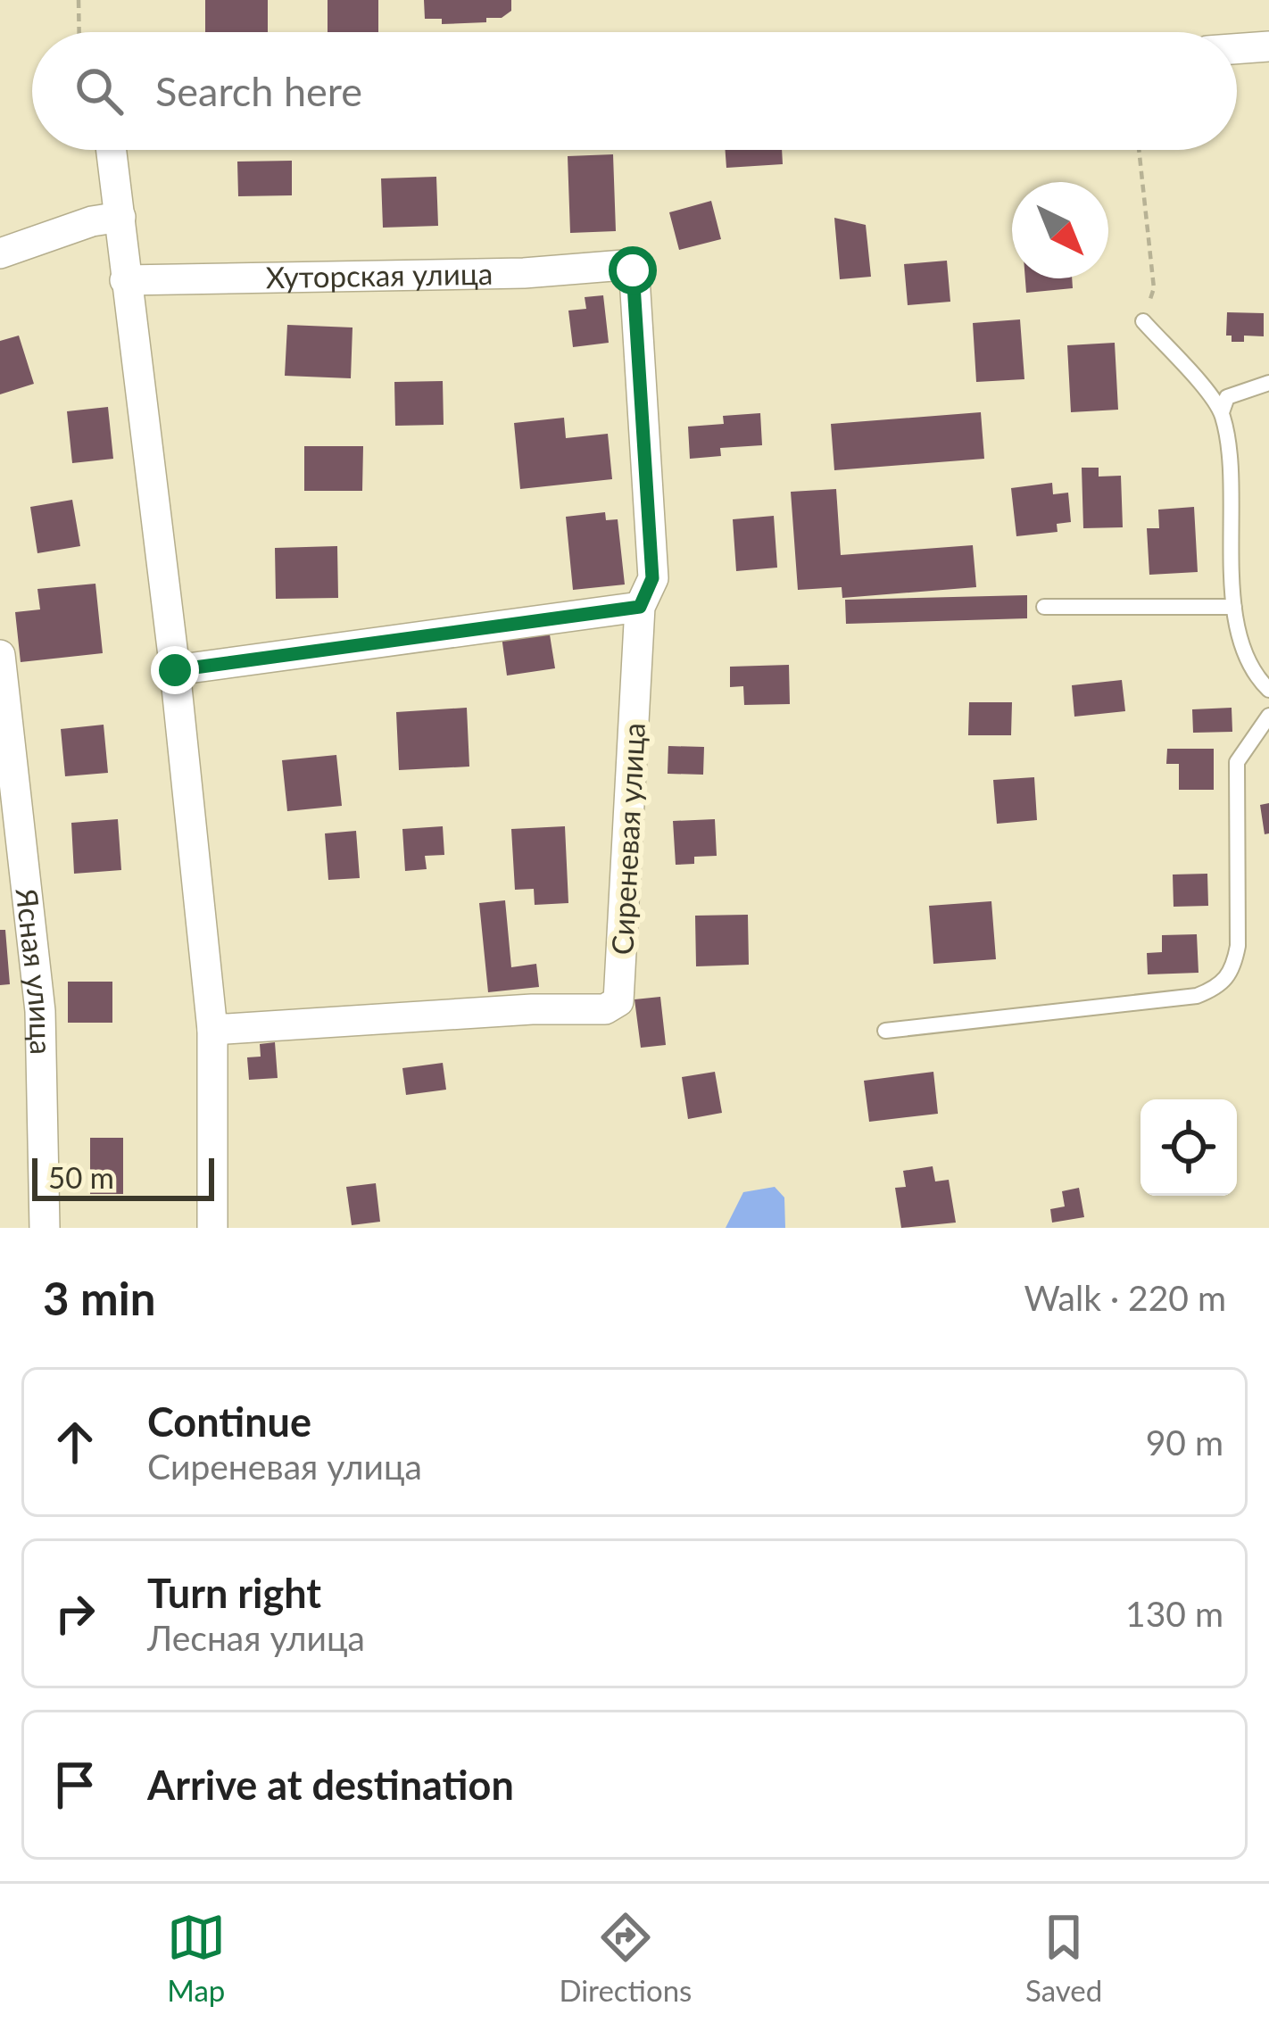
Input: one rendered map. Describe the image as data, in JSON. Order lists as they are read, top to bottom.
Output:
{
  "streets": {
    "street": ["Хуторская улица", "Сиреневая улица", "Ясная улица"]
  },
  "crossings": [
    ["Хуторская улица", "Сиреневая улица"]
  ],
  "scale_bar": "50 m",
  "north": "bottom right",
  "page": {
    "search": "Search here",
    "scale": "50 m",
    "heading": ["3 min", "Walk · 220 m"],
    "list": [
      ["Continue", "Сиреневая улица", "90 m"],
      ["Turn right", "Лесная улица", "130 m"],
      "Arrive at destination"
    ],
    "nav": ["Map", "Directions", "Saved"]
  }
}
